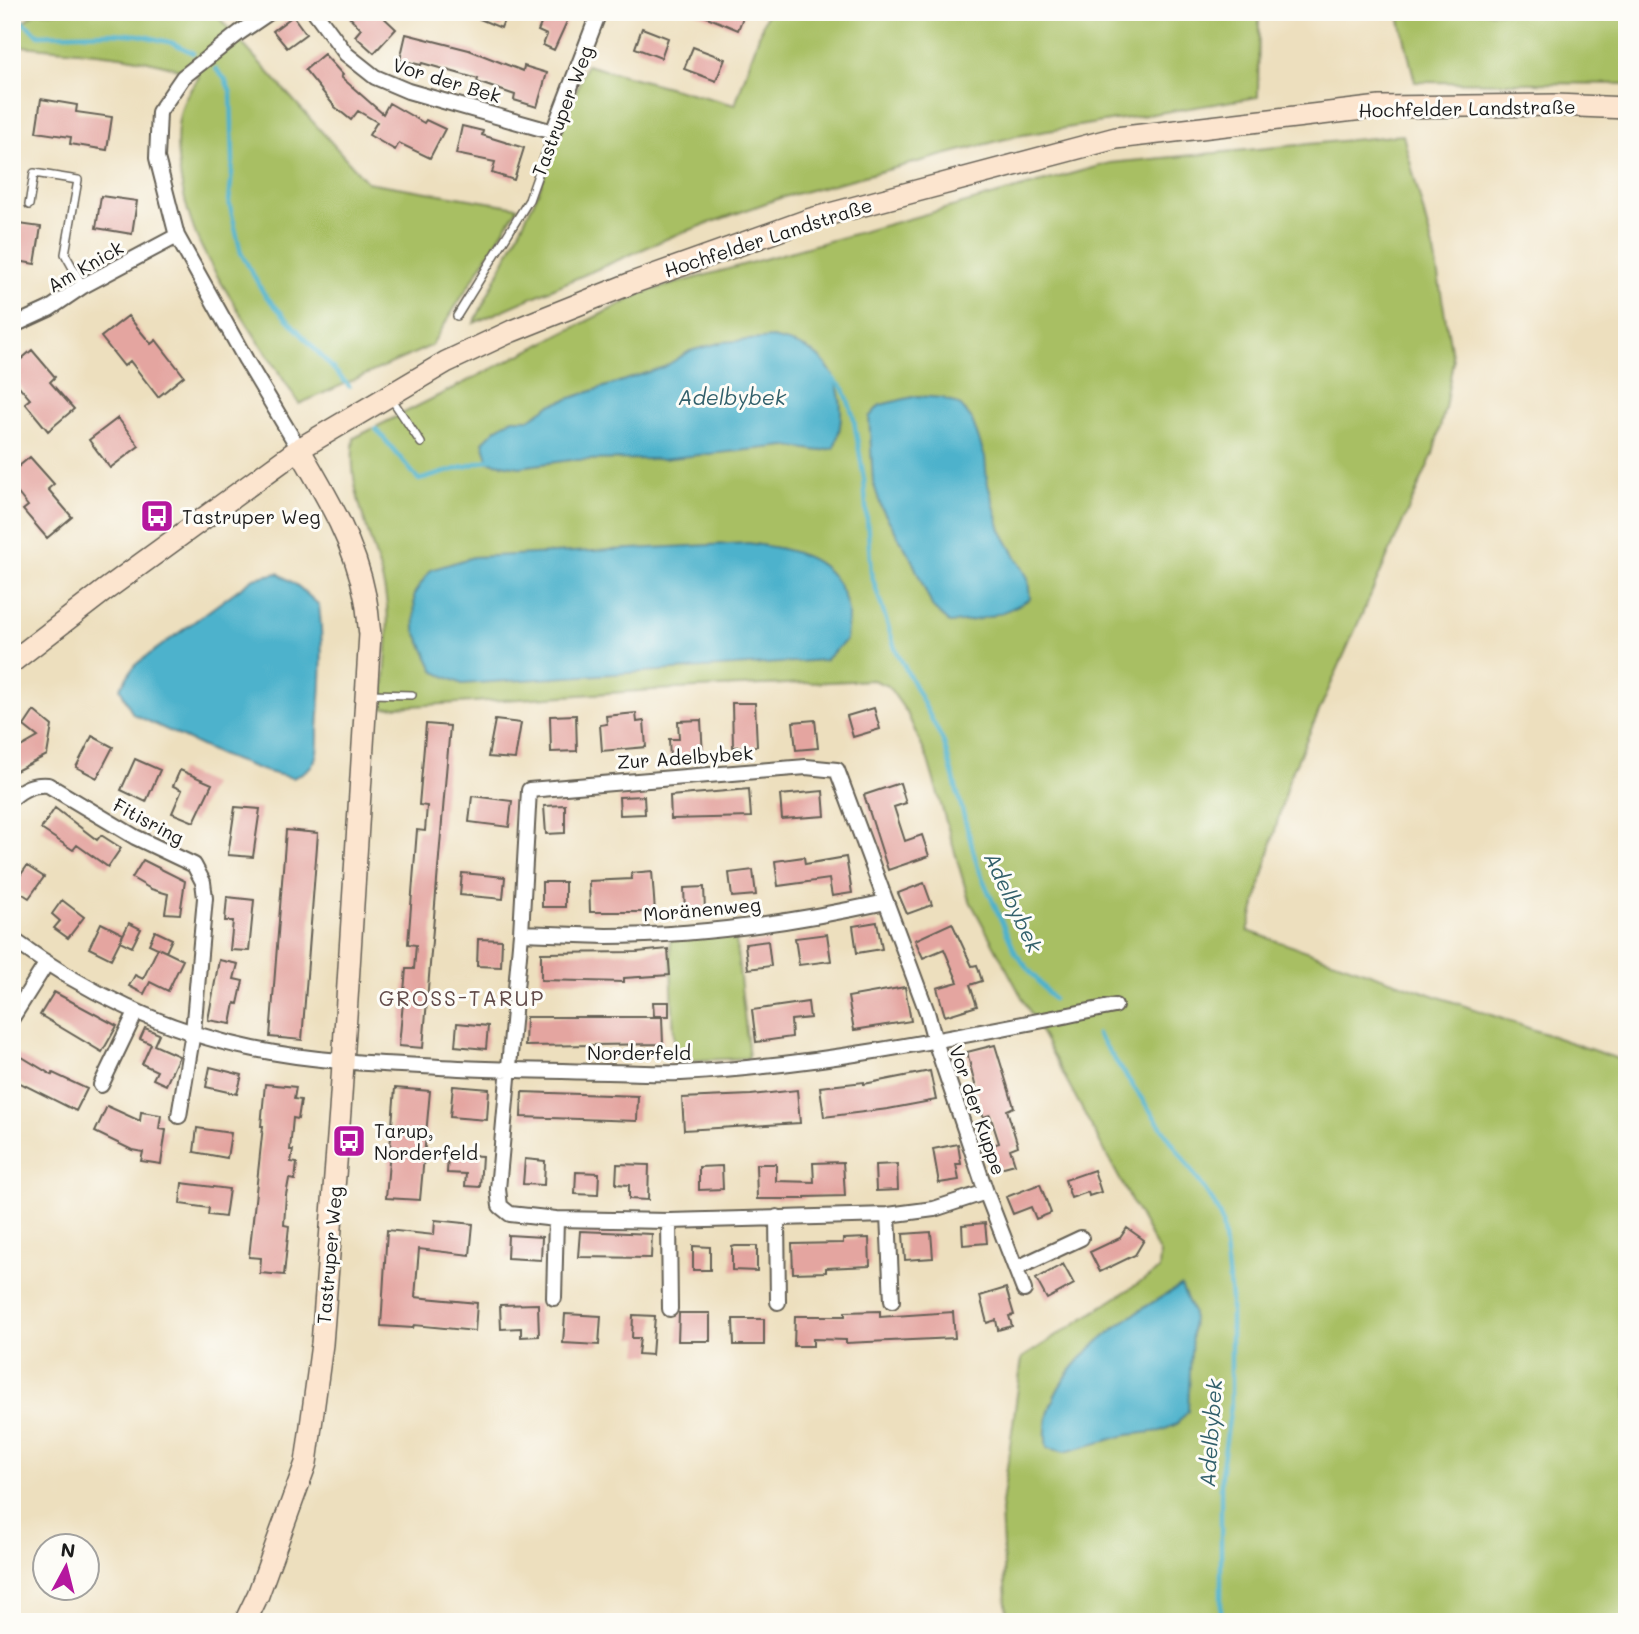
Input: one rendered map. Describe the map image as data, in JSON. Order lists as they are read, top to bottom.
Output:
{
  "streets": {
    "main road": ["Hochfelder Landstraße", "Tastruper Weg"],
    "street": [
      "Vor der Bek",
      "Am Knick",
      "Zur Adelbybek",
      "Fitisring",
      "Moränenweg",
      "Norderfeld",
      "Vor der Kuppe"
    ]
  },
  "crossings": [
    ["Vor der Bek", "Tastruper Weg"],
    ["Hochfelder Landstraße", "Tastruper Weg"],
    ["Tastruper Weg", "Am Knick"],
    ["Tastruper Weg", "Norderfeld"],
    ["Zur Adelbybek", "Moränenweg"],
    ["Zur Adelbybek", "Norderfeld"],
    ["Zur Adelbybek", "Vor der Kuppe"],
    ["Norderfeld", "Vor der Kuppe"]
  ],
  "districts": ["GROSS-TARUP"],
  "water": ["Adelbybek"],
  "places": {
    "bus stop": ["Tastruper Weg", "Tarup, Norderfeld"]
  },
  "north": "top"
}
